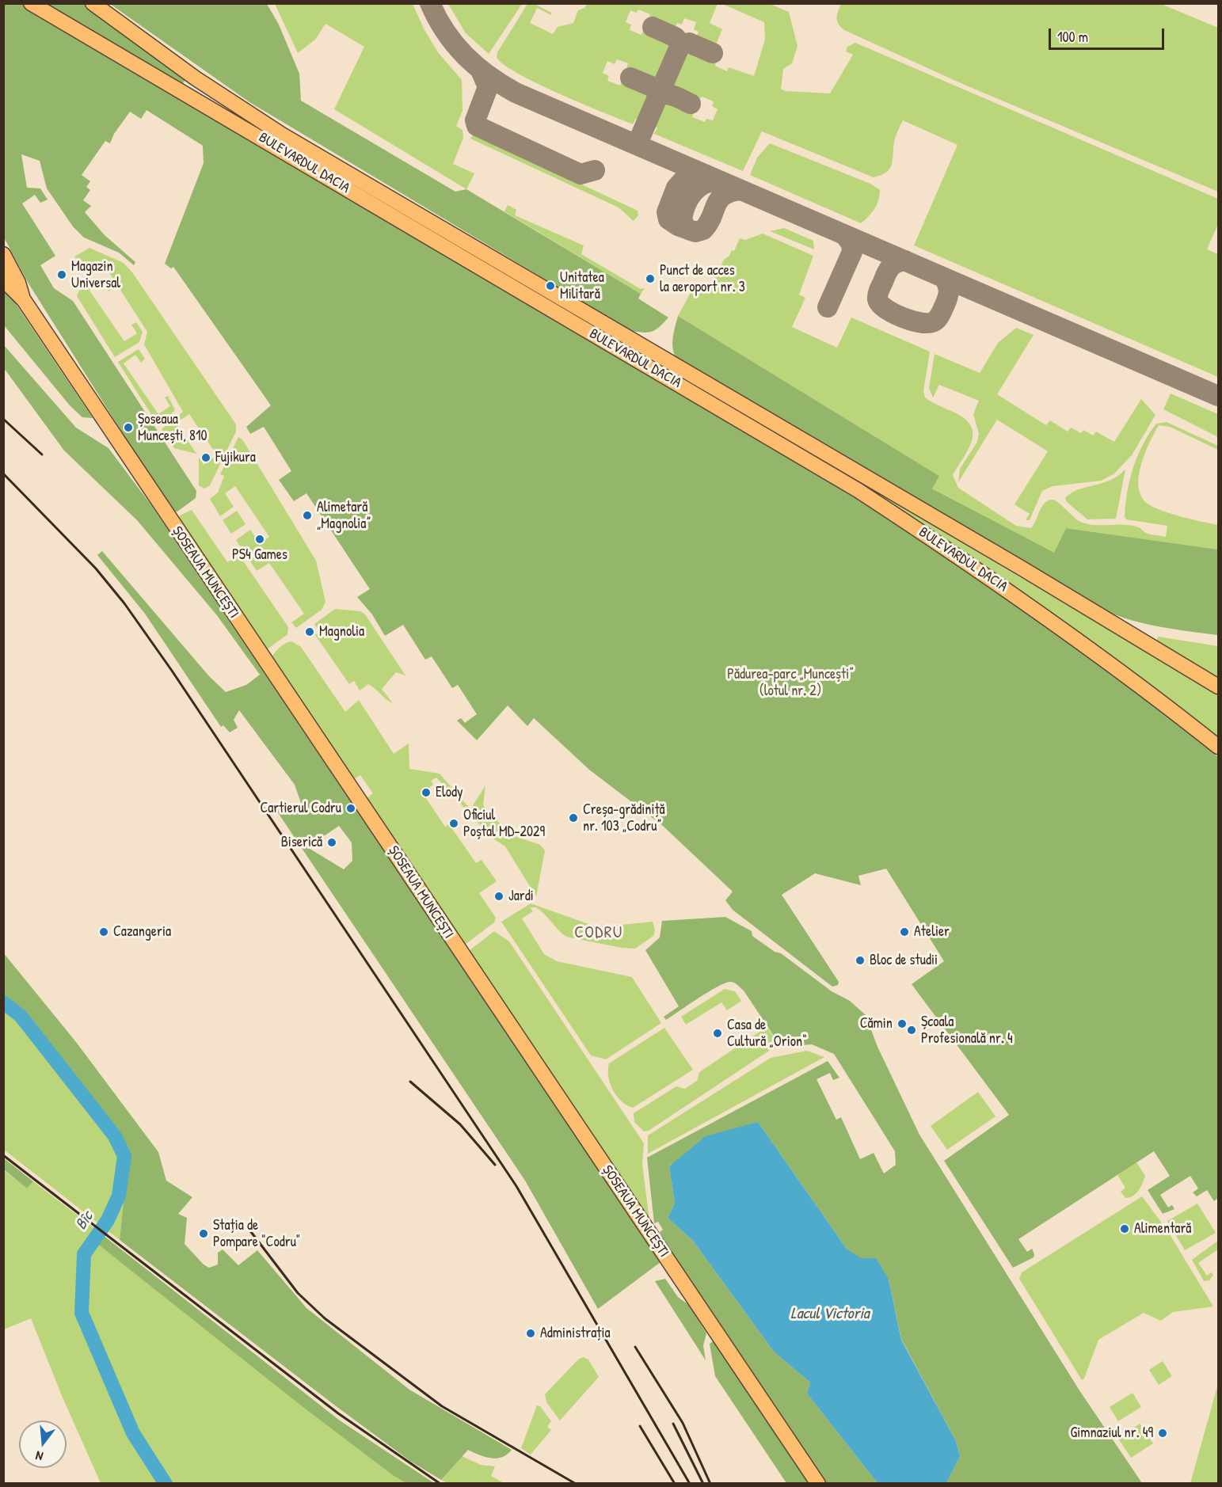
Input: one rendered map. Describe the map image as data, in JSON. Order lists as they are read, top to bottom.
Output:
{
  "streets": {
    "main road": ["BULEVARDUL DACIA", "ȘOSEAUA MUNCEȘTI"]
  },
  "districts": ["CODRU"],
  "water": ["Bîc", "Lacul Victoria"],
  "parks": ["Pădurea-parc „Muncești” (lotul nr. 2)"],
  "places": [
    "Magazin Universal",
    "Punct de acces la aeroport nr. 3",
    "Unitatea Militară",
    "Șoseaua Muncești, 810",
    "Fujikura",
    "Alimetară „Magnolia”",
    "PS4 Games",
    "Magnolia",
    "Elody",
    "Cartierul Codru",
    "Creșa-grădiniță nr. 103 „Codru”",
    "Oficiul Poștal MD-2029",
    "Biserică",
    "Jardi",
    "Cazangeria",
    "Atelier",
    "Bloc de studii",
    "Cămin",
    "Școala Profesională nr. 4",
    "Casa de Cultură „Orion“",
    "Alimentară",
    "Stația de Pompare \"Codru\"",
    "Administrația",
    "Gimnaziul nr. 49"
  ],
  "scale_bar": "100 m",
  "north": "bottom"
}
